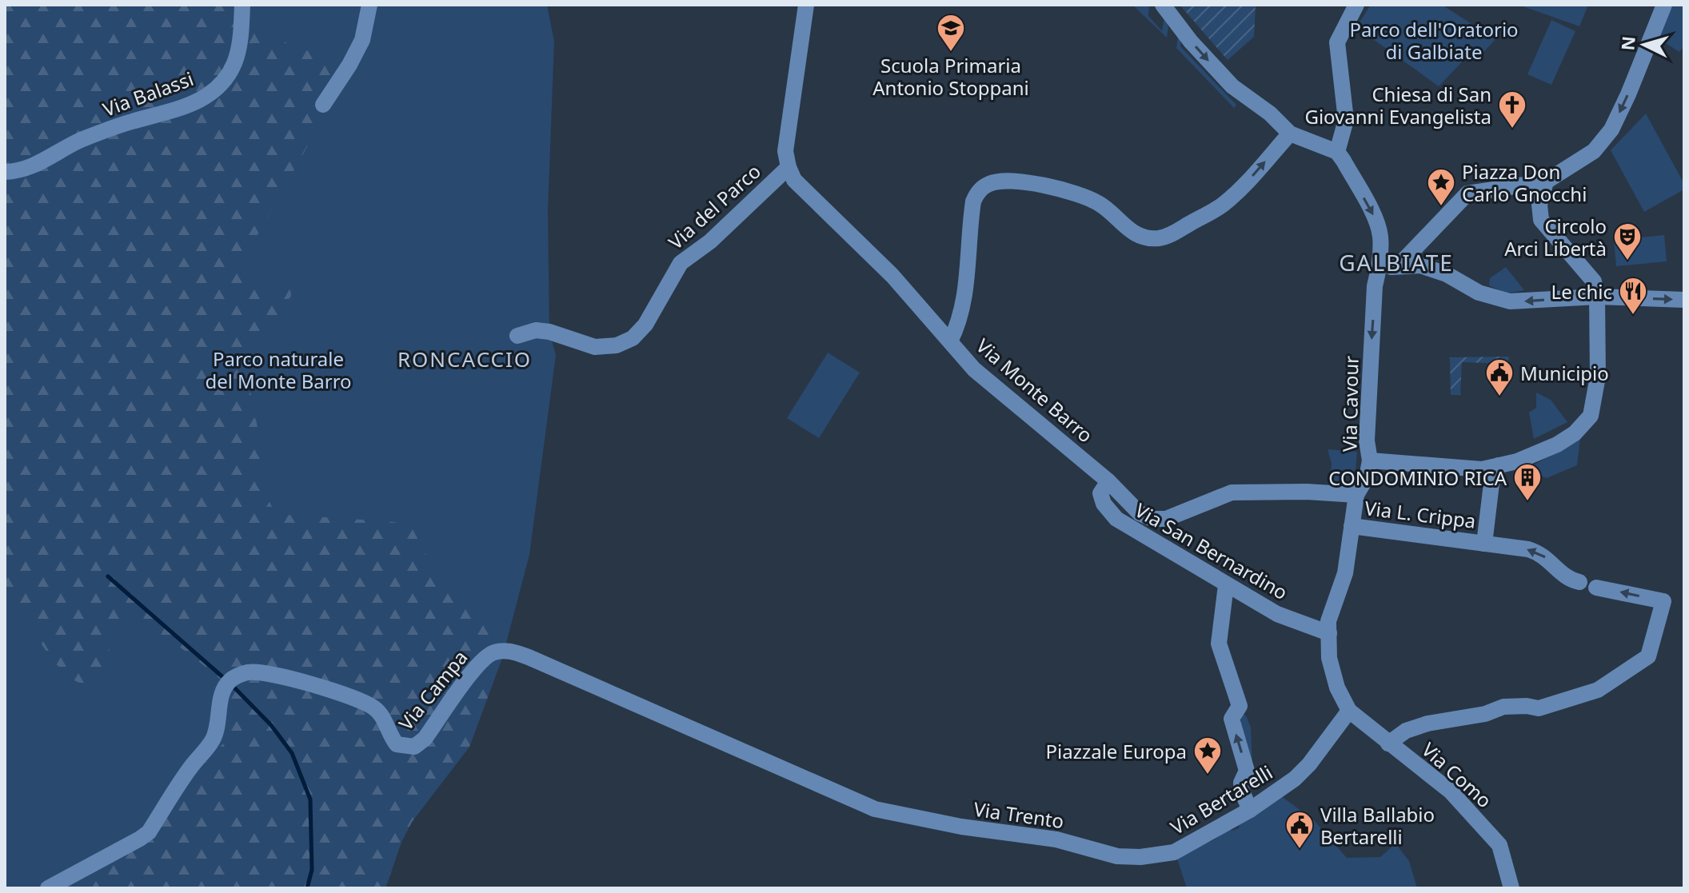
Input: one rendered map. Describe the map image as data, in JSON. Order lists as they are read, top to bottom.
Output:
{
  "streets": {
    "street": [
      "Via Balassi",
      "Via del Parco",
      "Via Monte Barro",
      "Via Cavour",
      "Via L. Crippa",
      "Via San Bernardino",
      "Via Campa",
      "Via Como",
      "Via Bertarelli",
      "Via Trento"
    ]
  },
  "crossings": [
    ["Via del Parco", "Via Monte Barro"],
    ["Via Monte Barro", "Via Cavour"],
    ["Via Monte Barro", "Via San Bernardino"],
    ["Via Cavour", "Via L. Crippa"],
    ["Via Cavour", "Via San Bernardino"],
    ["Via Cavour", "Via Como"],
    ["Via Cavour", "Via Bertarelli"],
    ["Via Campa", "Via Trento"],
    ["Via Como", "Via Bertarelli"],
    ["Via Bertarelli", "Via Trento"]
  ],
  "one_way": ["Via Cavour", "Via L. Crippa"],
  "districts": ["GALBIATE", "RONCACCIO"],
  "parks": ["Parco dell'Oratorio di Galbiate", "Parco naturale del Monte Barro"],
  "places": {
    "school or university": ["Scuola Primaria Antonio Stoppani"],
    "church": ["Chiesa di San Giovanni Evangelista"],
    "place": ["Piazza Don Carlo Gnocchi", "Piazzale Europa"],
    "theatre": ["Circolo Arci Libertà"],
    "restaurant": ["Le chic"],
    "public building": ["Municipio", "Villa Ballabio Bertarelli"],
    "building": ["CONDOMINIO RICA"]
  },
  "north": "left"
}
